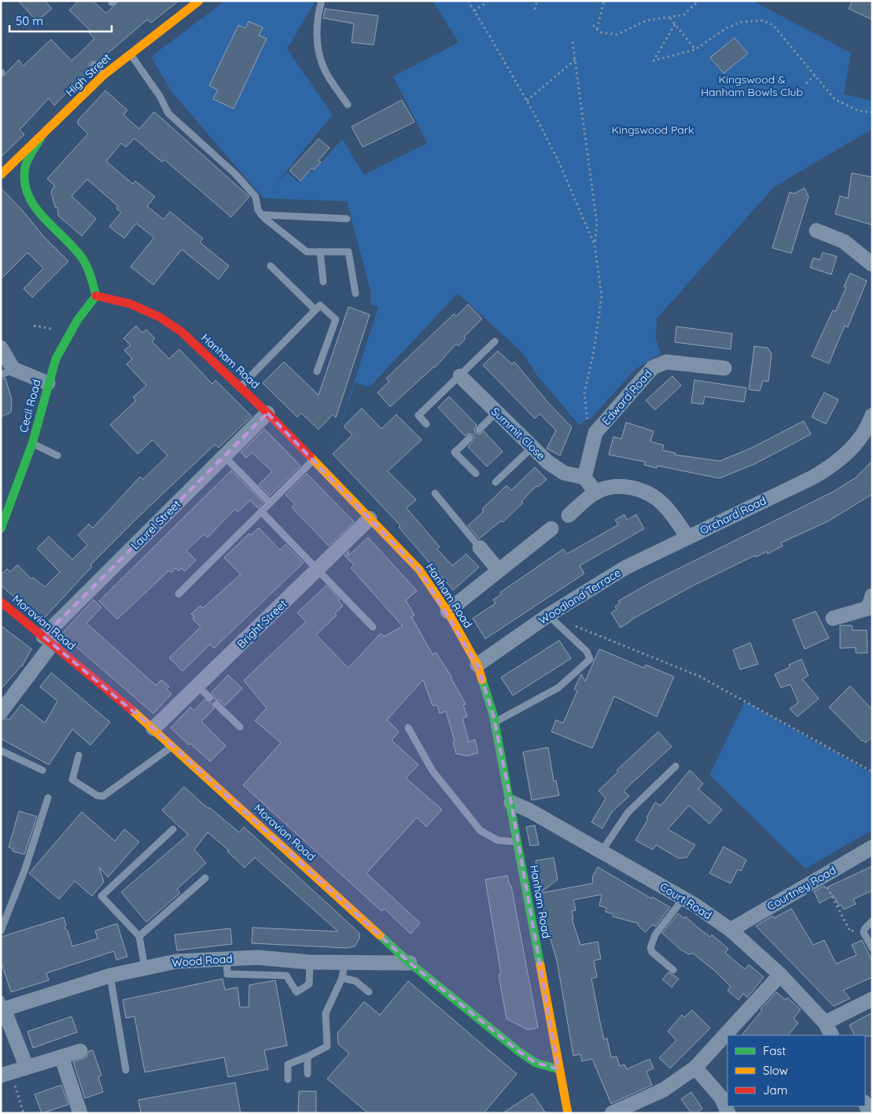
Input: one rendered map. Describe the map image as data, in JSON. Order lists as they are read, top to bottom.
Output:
{
  "streets": {
    "main road": [
      "High Street",
      "Hanham Road",
      "Cecil Road",
      "Moravian Road"
    ],
    "street": [
      "Edward Road",
      "Summit Close",
      "Orchard Road",
      "Laurel Street",
      "Woodland Terrace",
      "Bright Street",
      "Courtney Road",
      "Court Road",
      "Wood Road"
    ]
  },
  "crossings": [
    ["Hanham Road", "Cecil Road"],
    ["Hanham Road", "Laurel Street"],
    ["Hanham Road", "Woodland Terrace"],
    ["Hanham Road", "Moravian Road"],
    ["Hanham Road", "Bright Street"],
    ["Hanham Road", "Court Road"],
    ["Edward Road", "Summit Close"],
    ["Orchard Road", "Woodland Terrace"],
    ["Laurel Street", "Moravian Road"],
    ["Moravian Road", "Bright Street"],
    ["Moravian Road", "Wood Road"],
    ["Courtney Road", "Court Road"]
  ],
  "parks": ["Kingswood & Hanham Bowls Club", "Kingswood Park"],
  "legend": ["Fast", "Slow", "Jam"],
  "scale_bar": "50 m"
}
